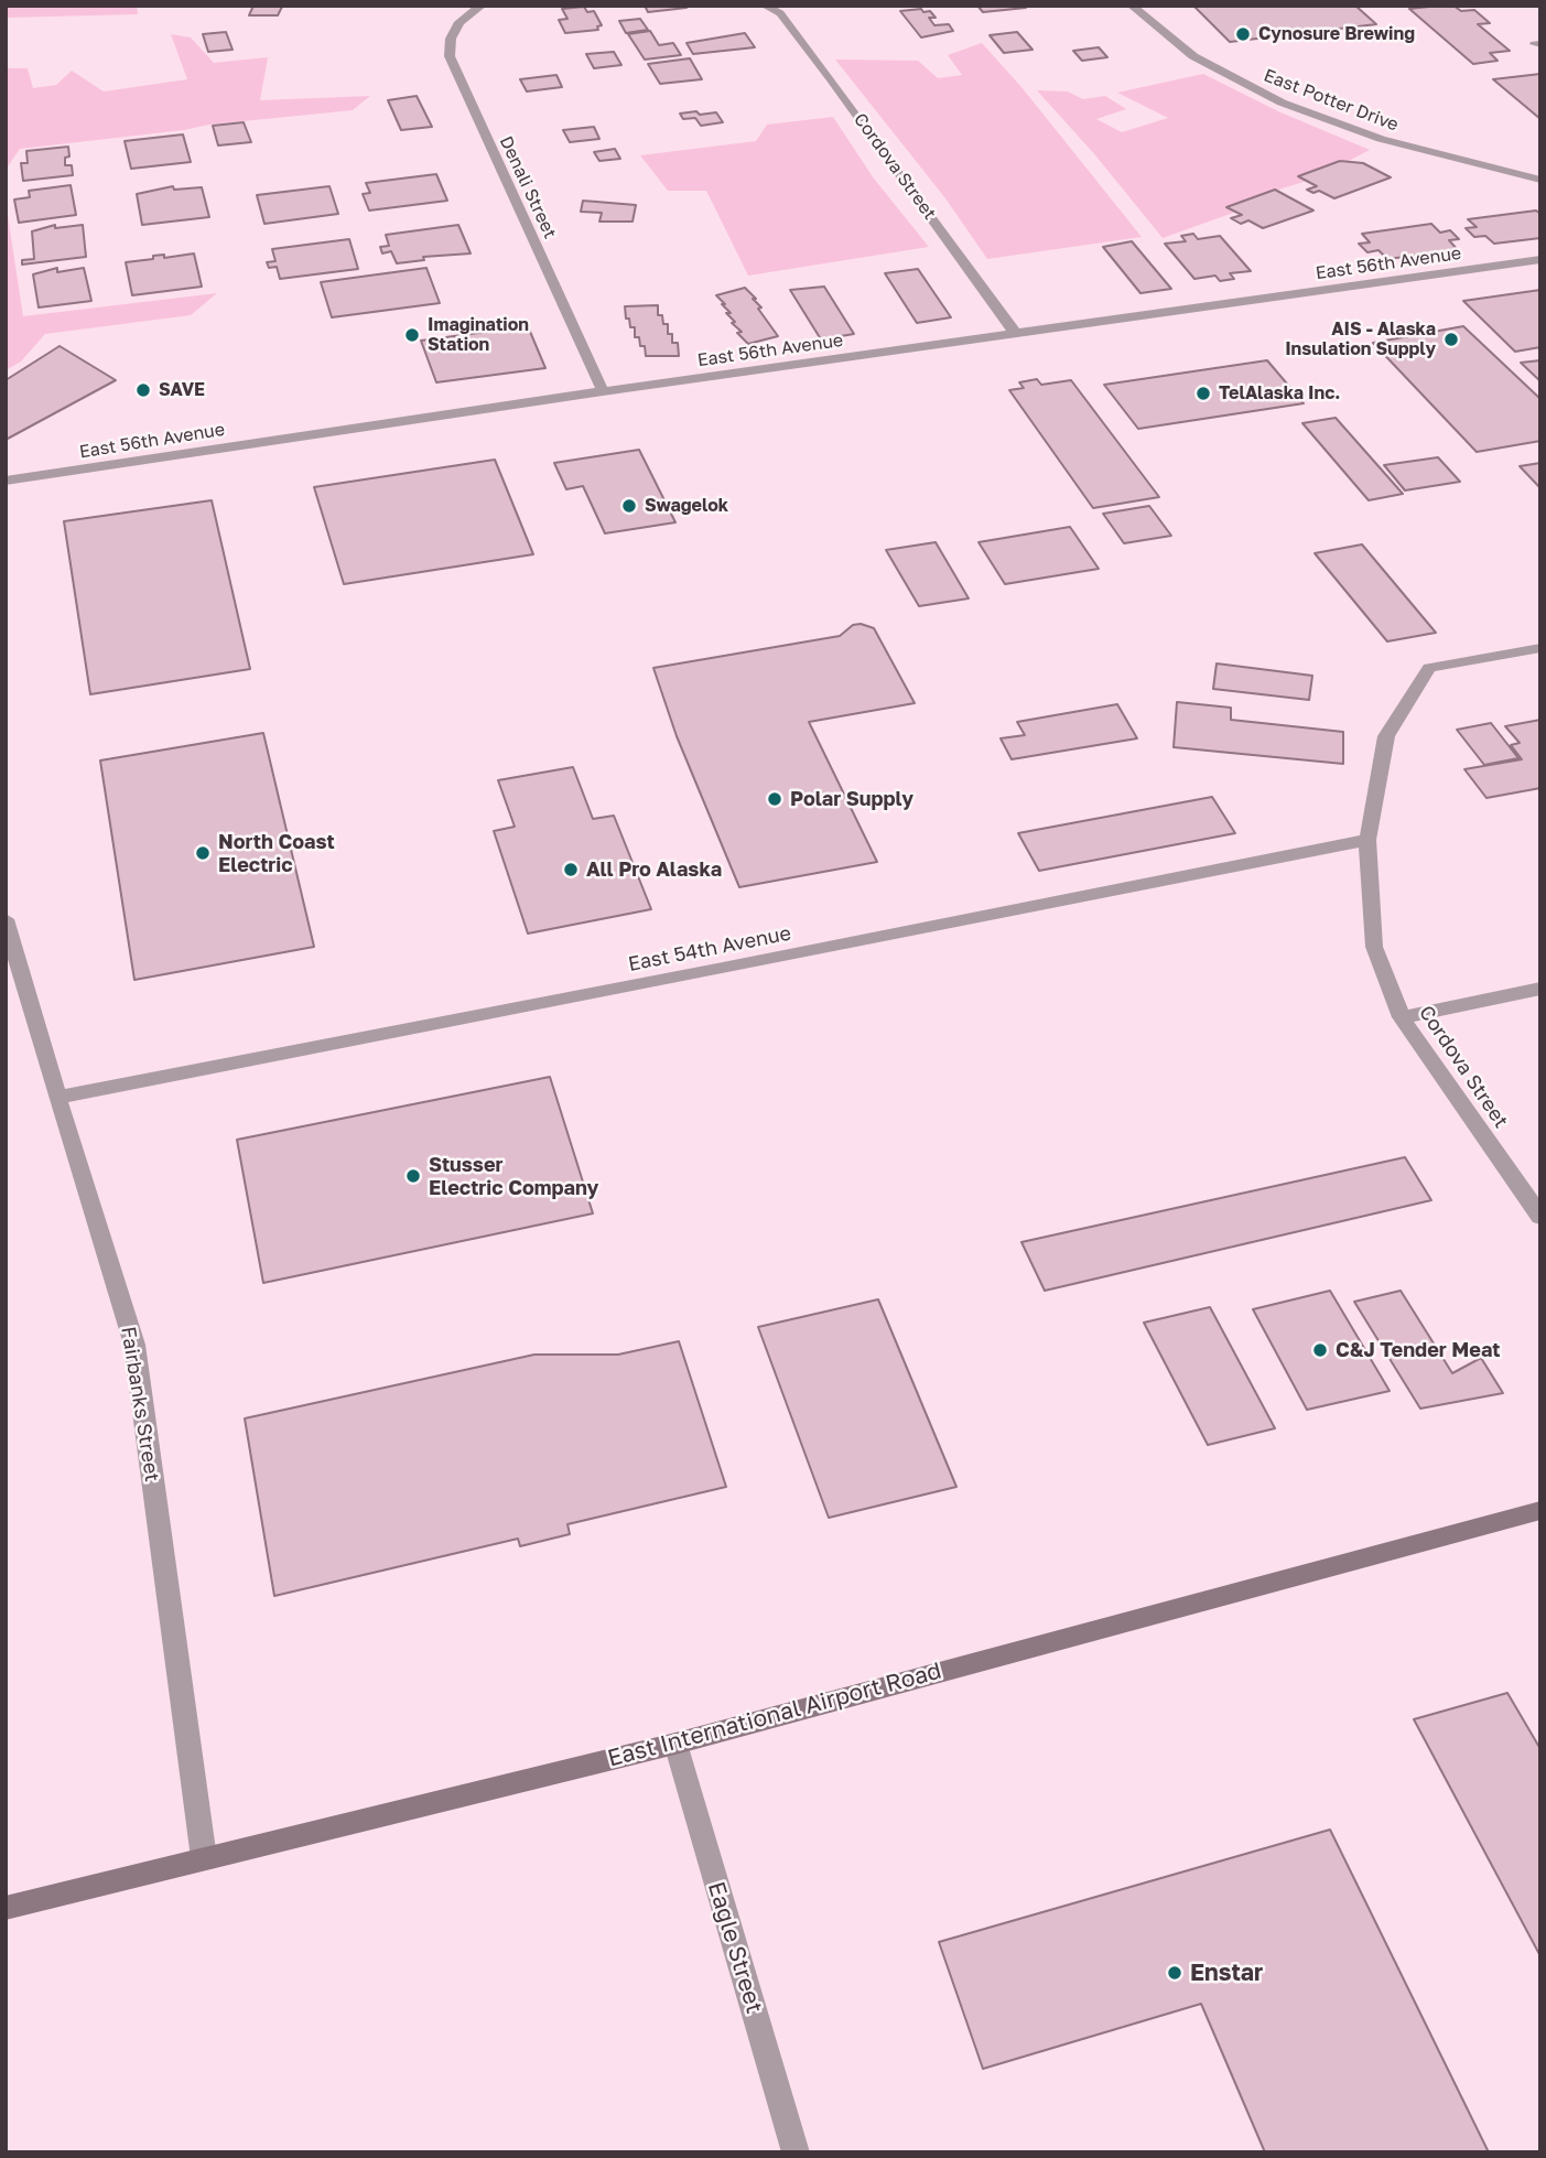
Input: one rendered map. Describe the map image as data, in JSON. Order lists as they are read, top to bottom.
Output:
{
  "streets": {
    "main road": ["East International Airport Road"],
    "street": [
      "East Potter Drive",
      "Cordova Street",
      "Denali Street",
      "East 56th Avenue",
      "East 54th Avenue",
      "Fairbanks Street",
      "Eagle Street"
    ]
  },
  "crossings": [
    ["Cordova Street", "East 56th Avenue"],
    ["Cordova Street", "East 54th Avenue"],
    ["Denali Street", "East 56th Avenue"],
    ["East 54th Avenue", "Fairbanks Street"],
    ["Fairbanks Street", "East International Airport Road"],
    ["East International Airport Road", "Eagle Street"]
  ],
  "places": [
    "Cynosure Brewing",
    "Imagination Station",
    "AIS - Alaska Insulation Supply",
    "SAVE",
    "TelAlaska Inc.",
    "Swagelok",
    "Polar Supply",
    "North Coast Electric",
    "All Pro Alaska",
    "Stusser Electric Company",
    "C&J Tender Meat",
    "Enstar"
  ]
}
